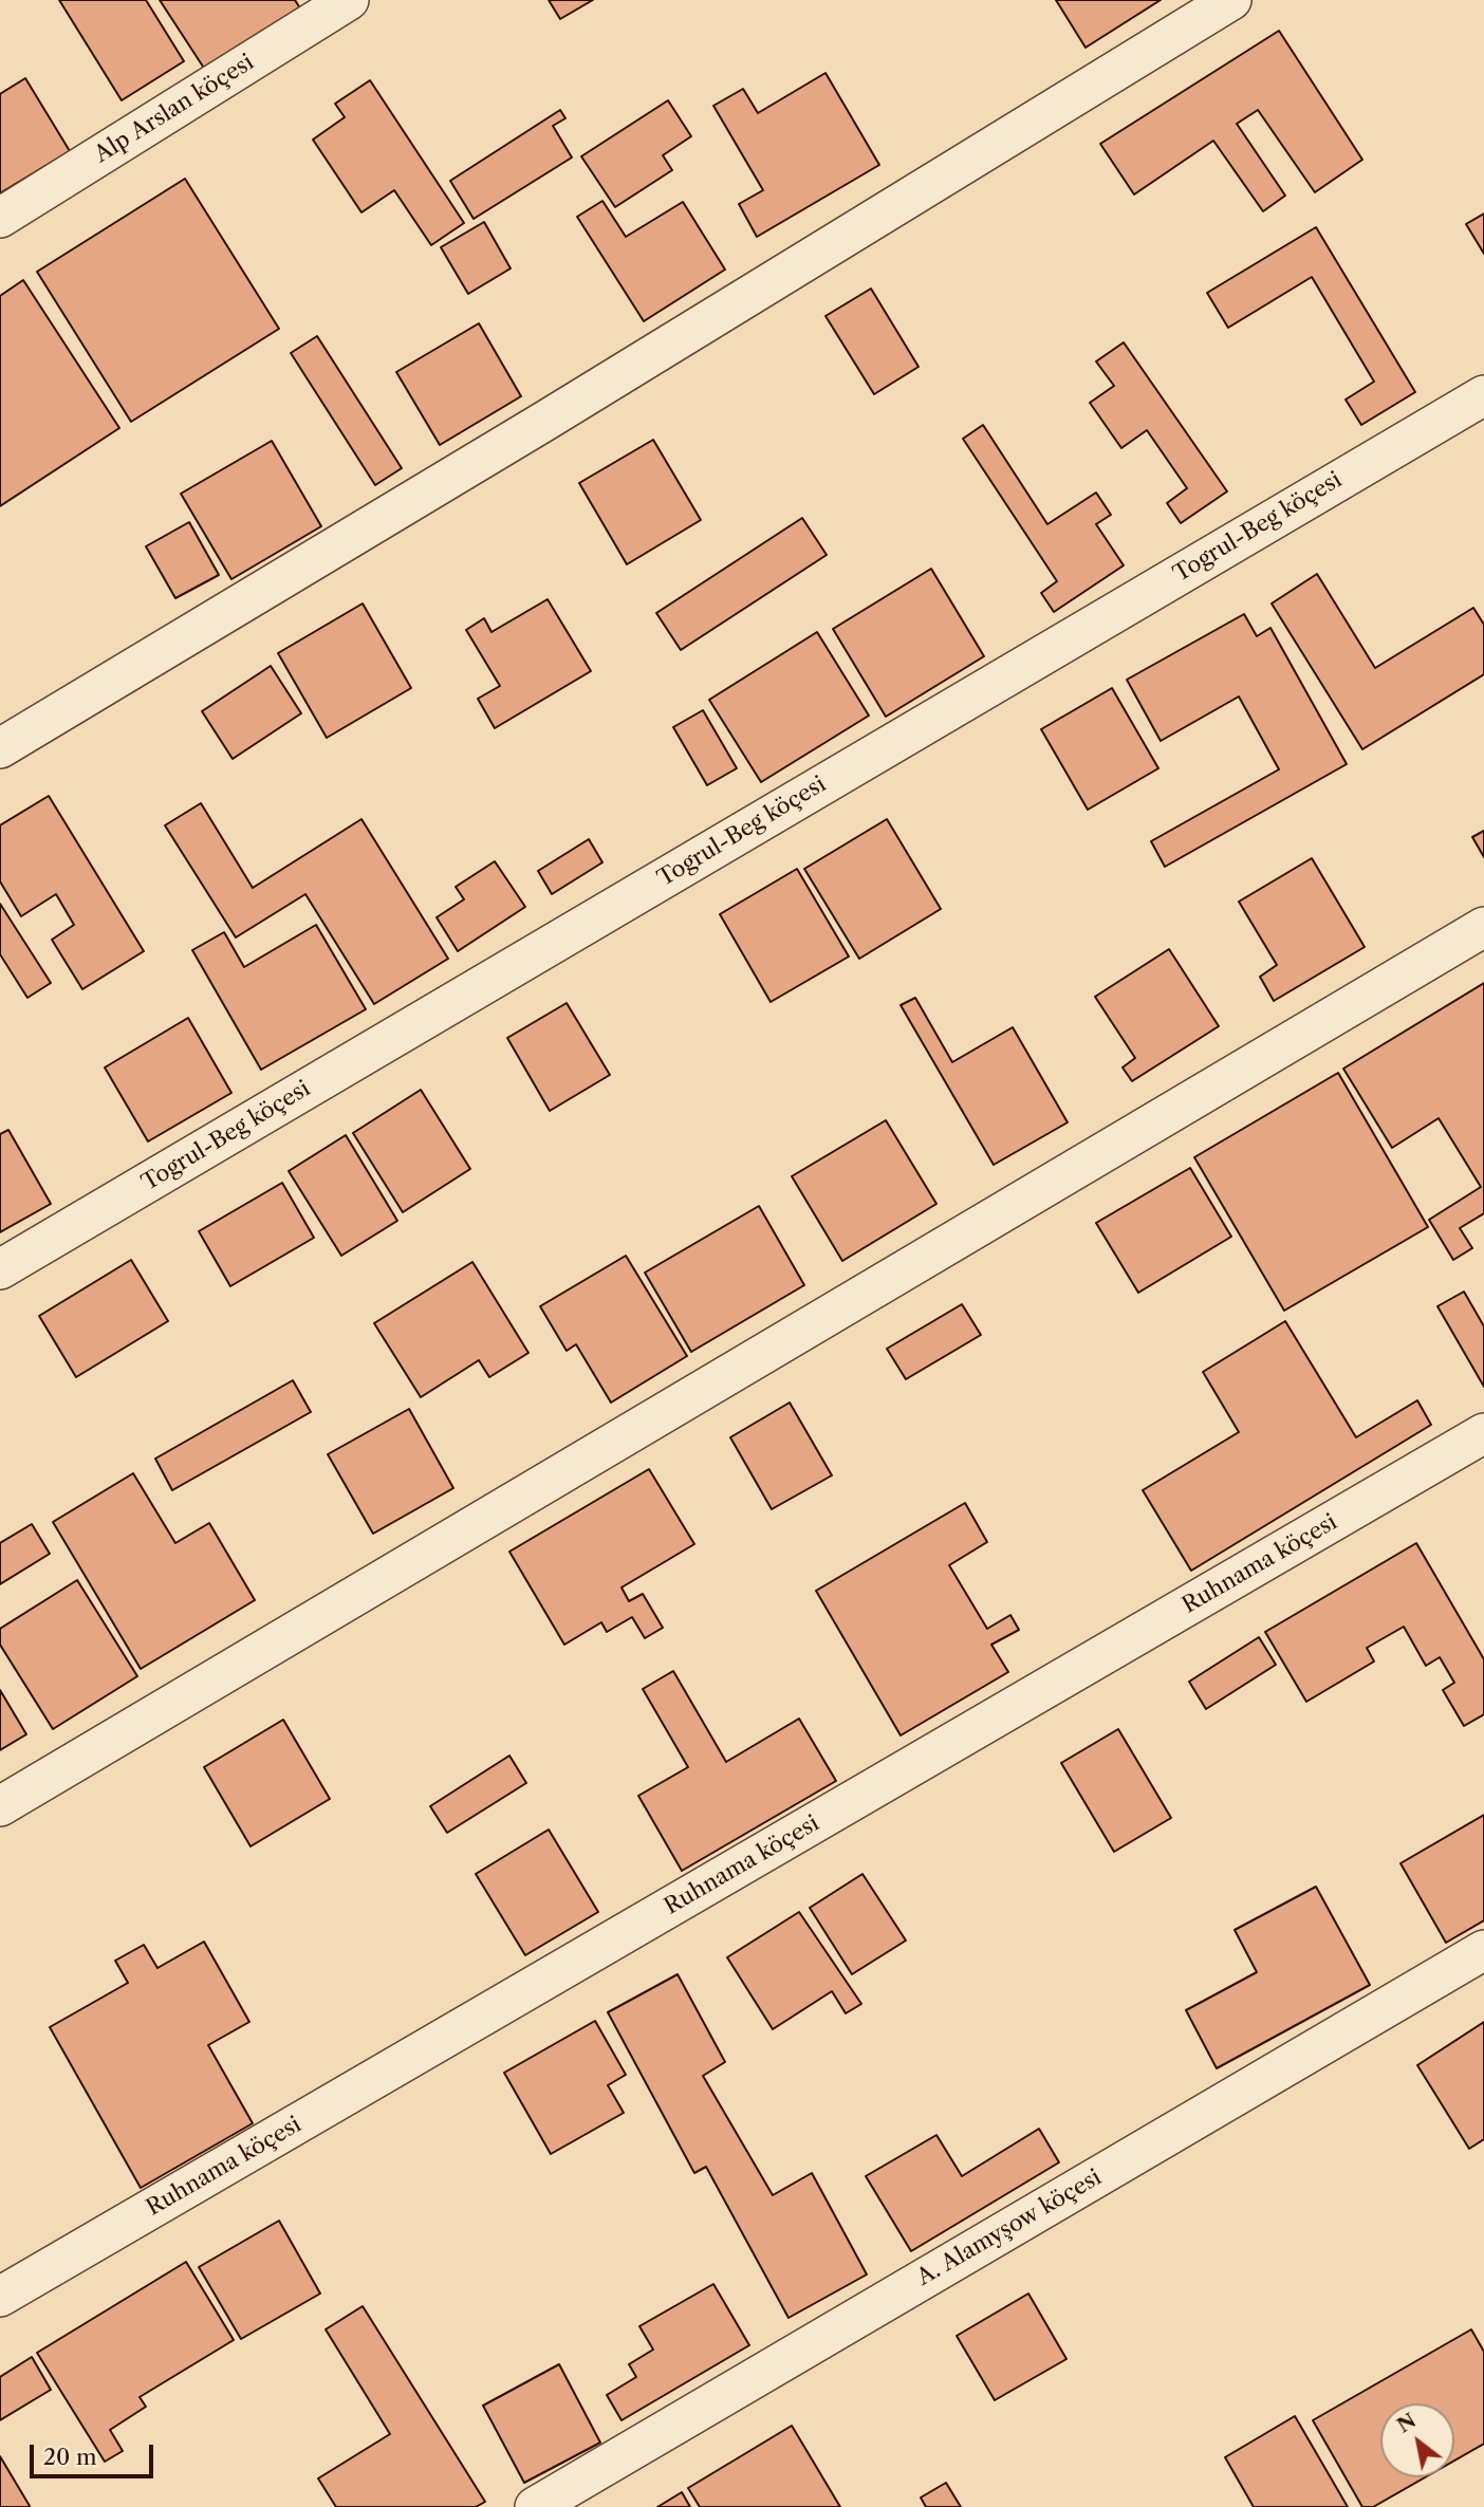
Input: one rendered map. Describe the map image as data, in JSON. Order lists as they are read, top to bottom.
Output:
{
  "streets": {
    "street": [
      "Alp Arslan köçesi",
      "Togrul-Beg köçesi",
      "Ruhnama köçesi",
      "A. Alamyşow köçesi"
    ]
  },
  "scale_bar": "20 m",
  "north": "top left"
}
